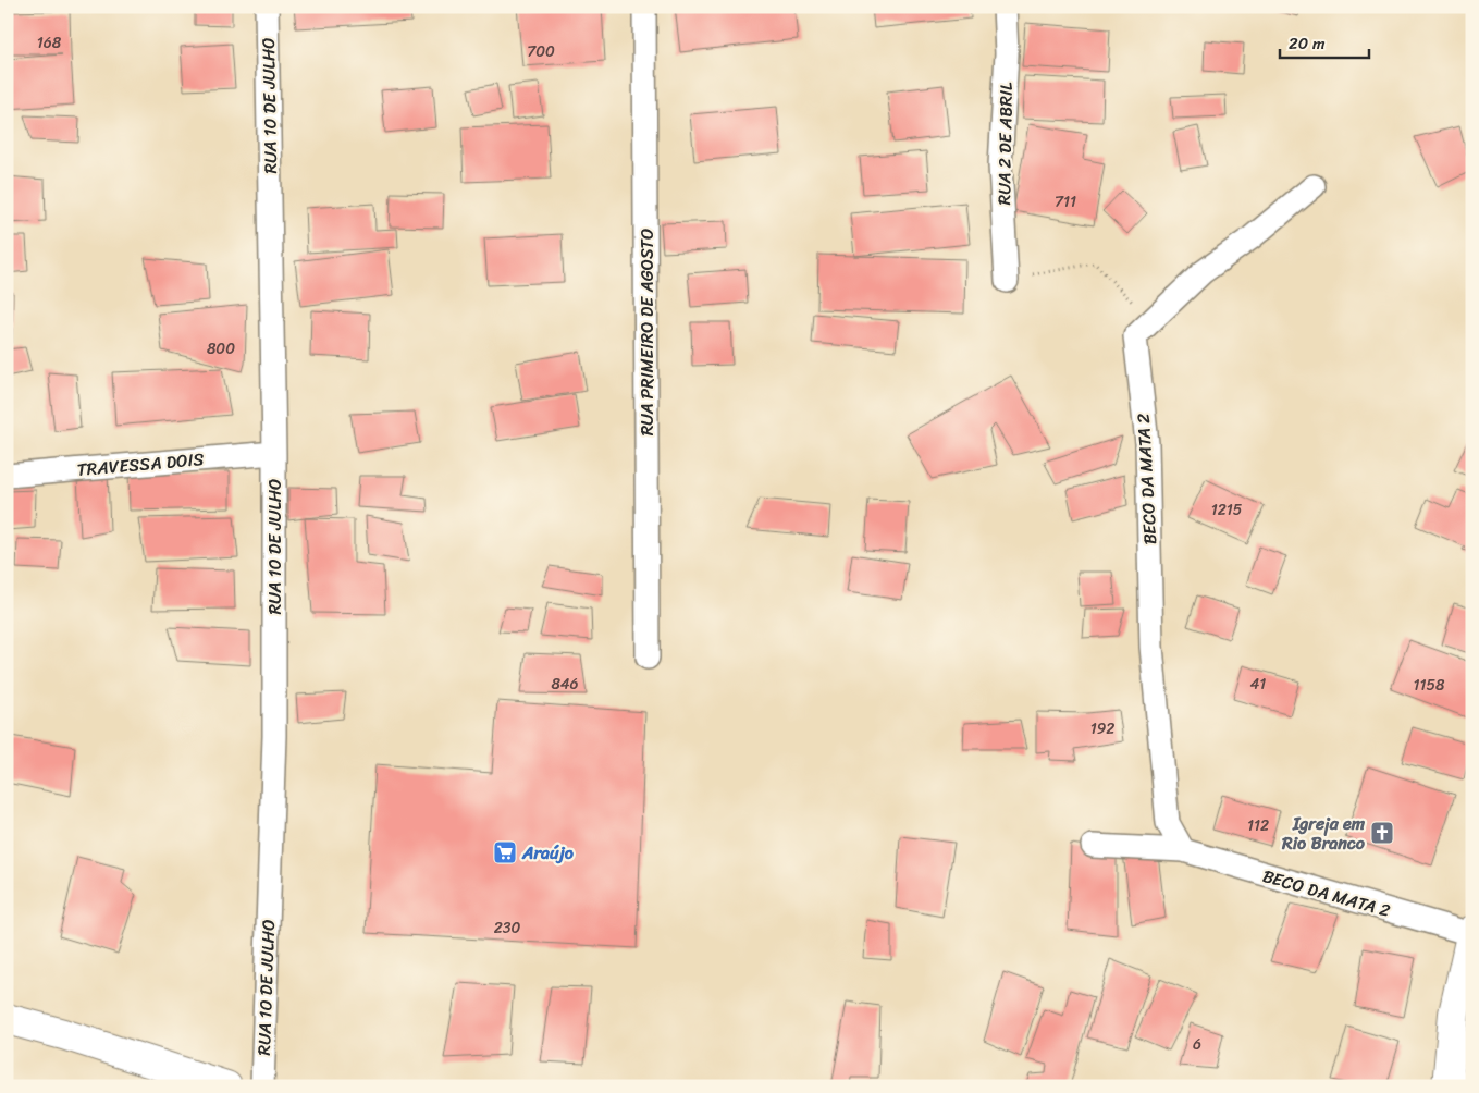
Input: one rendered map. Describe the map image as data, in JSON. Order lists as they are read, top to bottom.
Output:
{
  "streets": {
    "street": [
      "RUA 10 DE JULHO",
      "RUA 2 DE ABRIL",
      "RUA PRIMEIRO DE AGOSTO",
      "TRAVESSA DOIS",
      "BECO DA MATA 2"
    ]
  },
  "crossings": [
    ["RUA 10 DE JULHO", "TRAVESSA DOIS"]
  ],
  "places": {
    "church": ["Igreja em Rio Branco"],
    "supermarket": ["Araújo"]
  },
  "house_numbers": [
    "168",
    "700",
    "711",
    "800",
    "1215",
    "846",
    "41",
    "1158",
    "192",
    "112",
    "230",
    "6"
  ],
  "scale_bar": "20 m"
}
